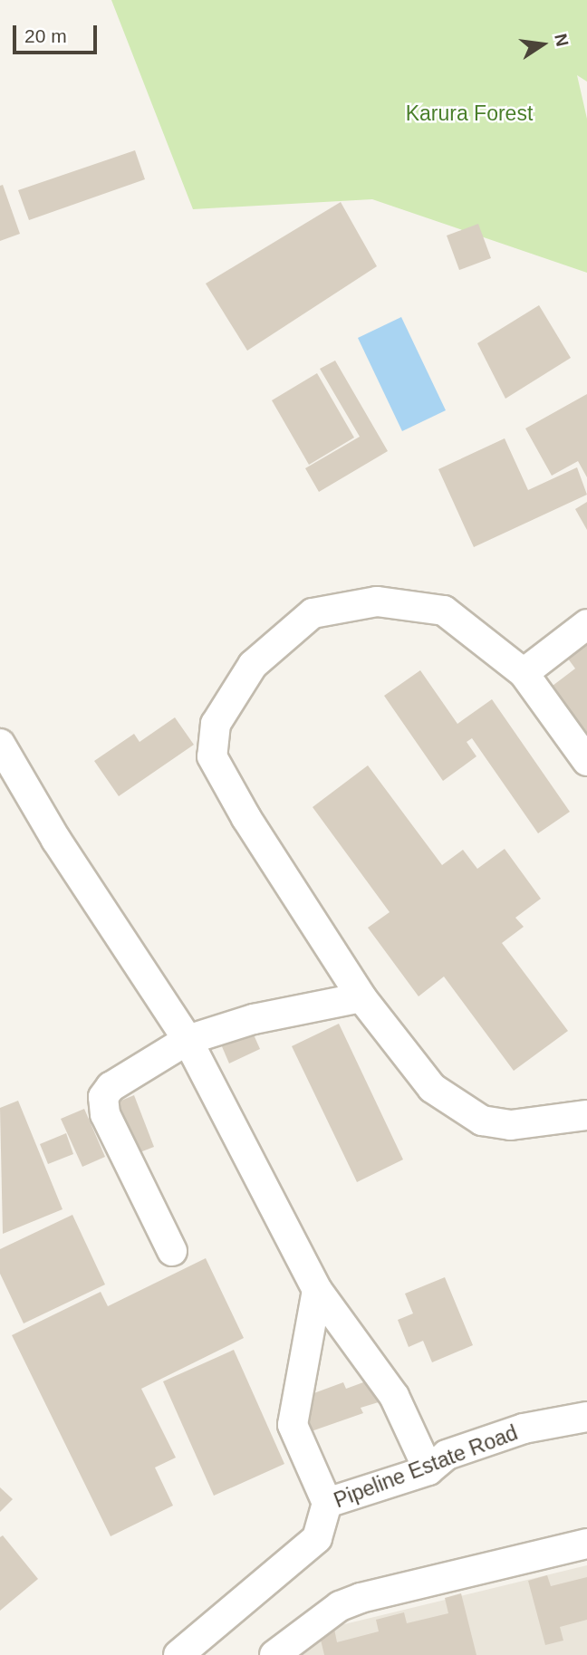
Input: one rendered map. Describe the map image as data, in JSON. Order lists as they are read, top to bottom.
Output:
{
  "streets": {
    "street": ["Pipeline Estate Road"]
  },
  "parks": ["Karura Forest"],
  "scale_bar": "20 m",
  "north": "right"
}
